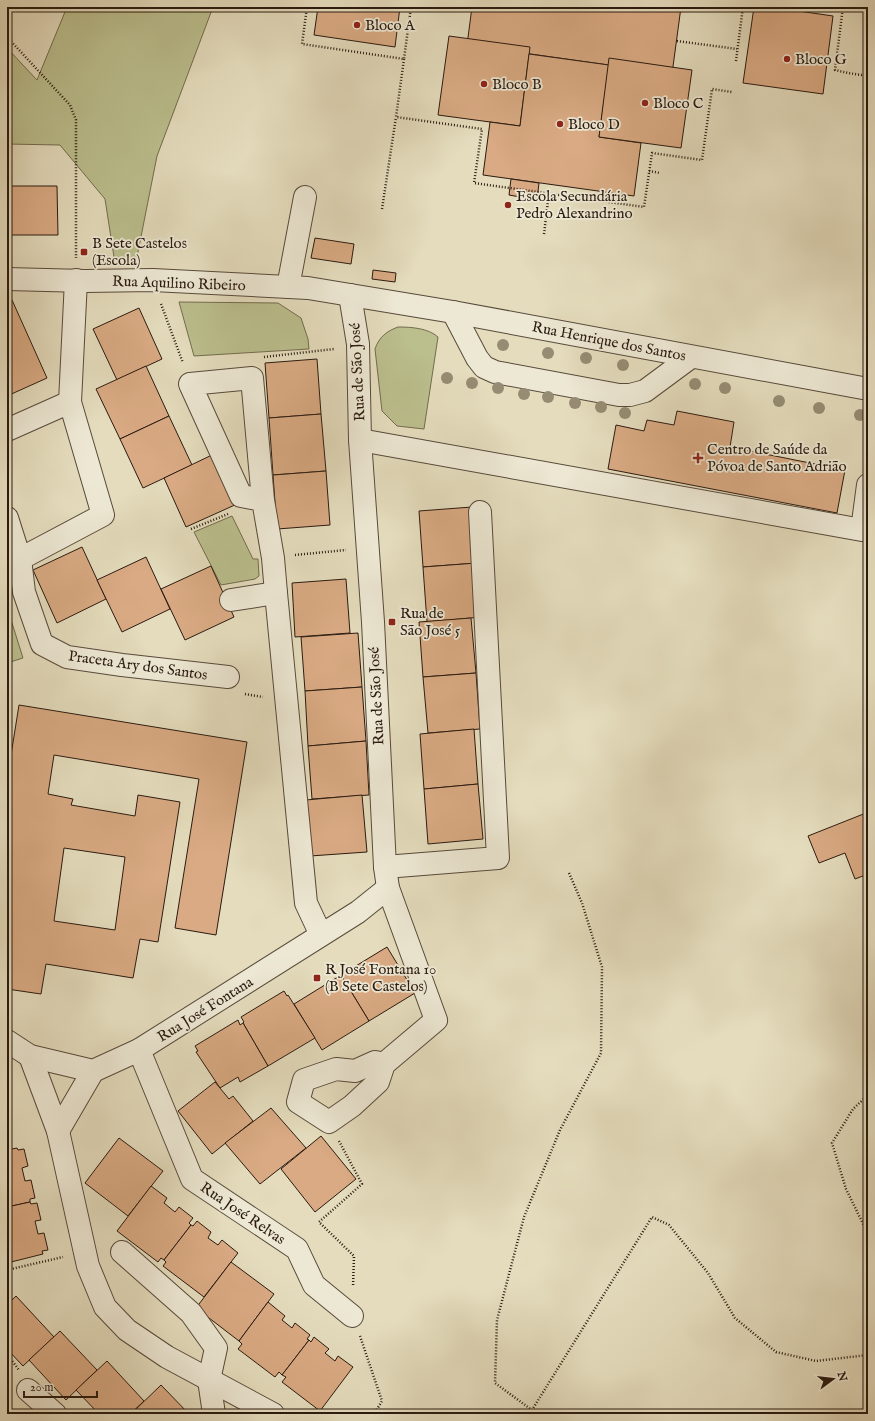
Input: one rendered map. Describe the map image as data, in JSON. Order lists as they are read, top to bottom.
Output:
{
  "streets": {
    "street": [
      "Rua Aquilino Ribeiro",
      "Rua Henrique dos Santos",
      "Rua de São José",
      "Praceta Ary dos Santos",
      "Rua José Fontana",
      "Rua José Relvas"
    ]
  },
  "crossings": [
    ["Rua Aquilino Ribeiro", "Rua Henrique dos Santos"],
    ["Rua Aquilino Ribeiro", "Rua de São José"],
    ["Rua Henrique dos Santos", "Rua de São José"],
    ["Rua de São José", "Rua José Fontana"],
    ["Rua José Fontana", "Rua José Relvas"]
  ],
  "places": {
    "other": [
      "Bloco A",
      "Bloco G",
      "Bloco B",
      "Bloco C",
      "Bloco D",
      "Escola Secundária Pedro Alexandrino"
    ],
    "transit": ["B Sete Castelos (Escola)", "Rua de São José 5", "R José Fontana 10 (B Sete Castelos)"],
    "health": ["Centro de Saúde da Póvoa de Santo Adrião"]
  },
  "scale_bar": "20 m",
  "north": "right"
}
